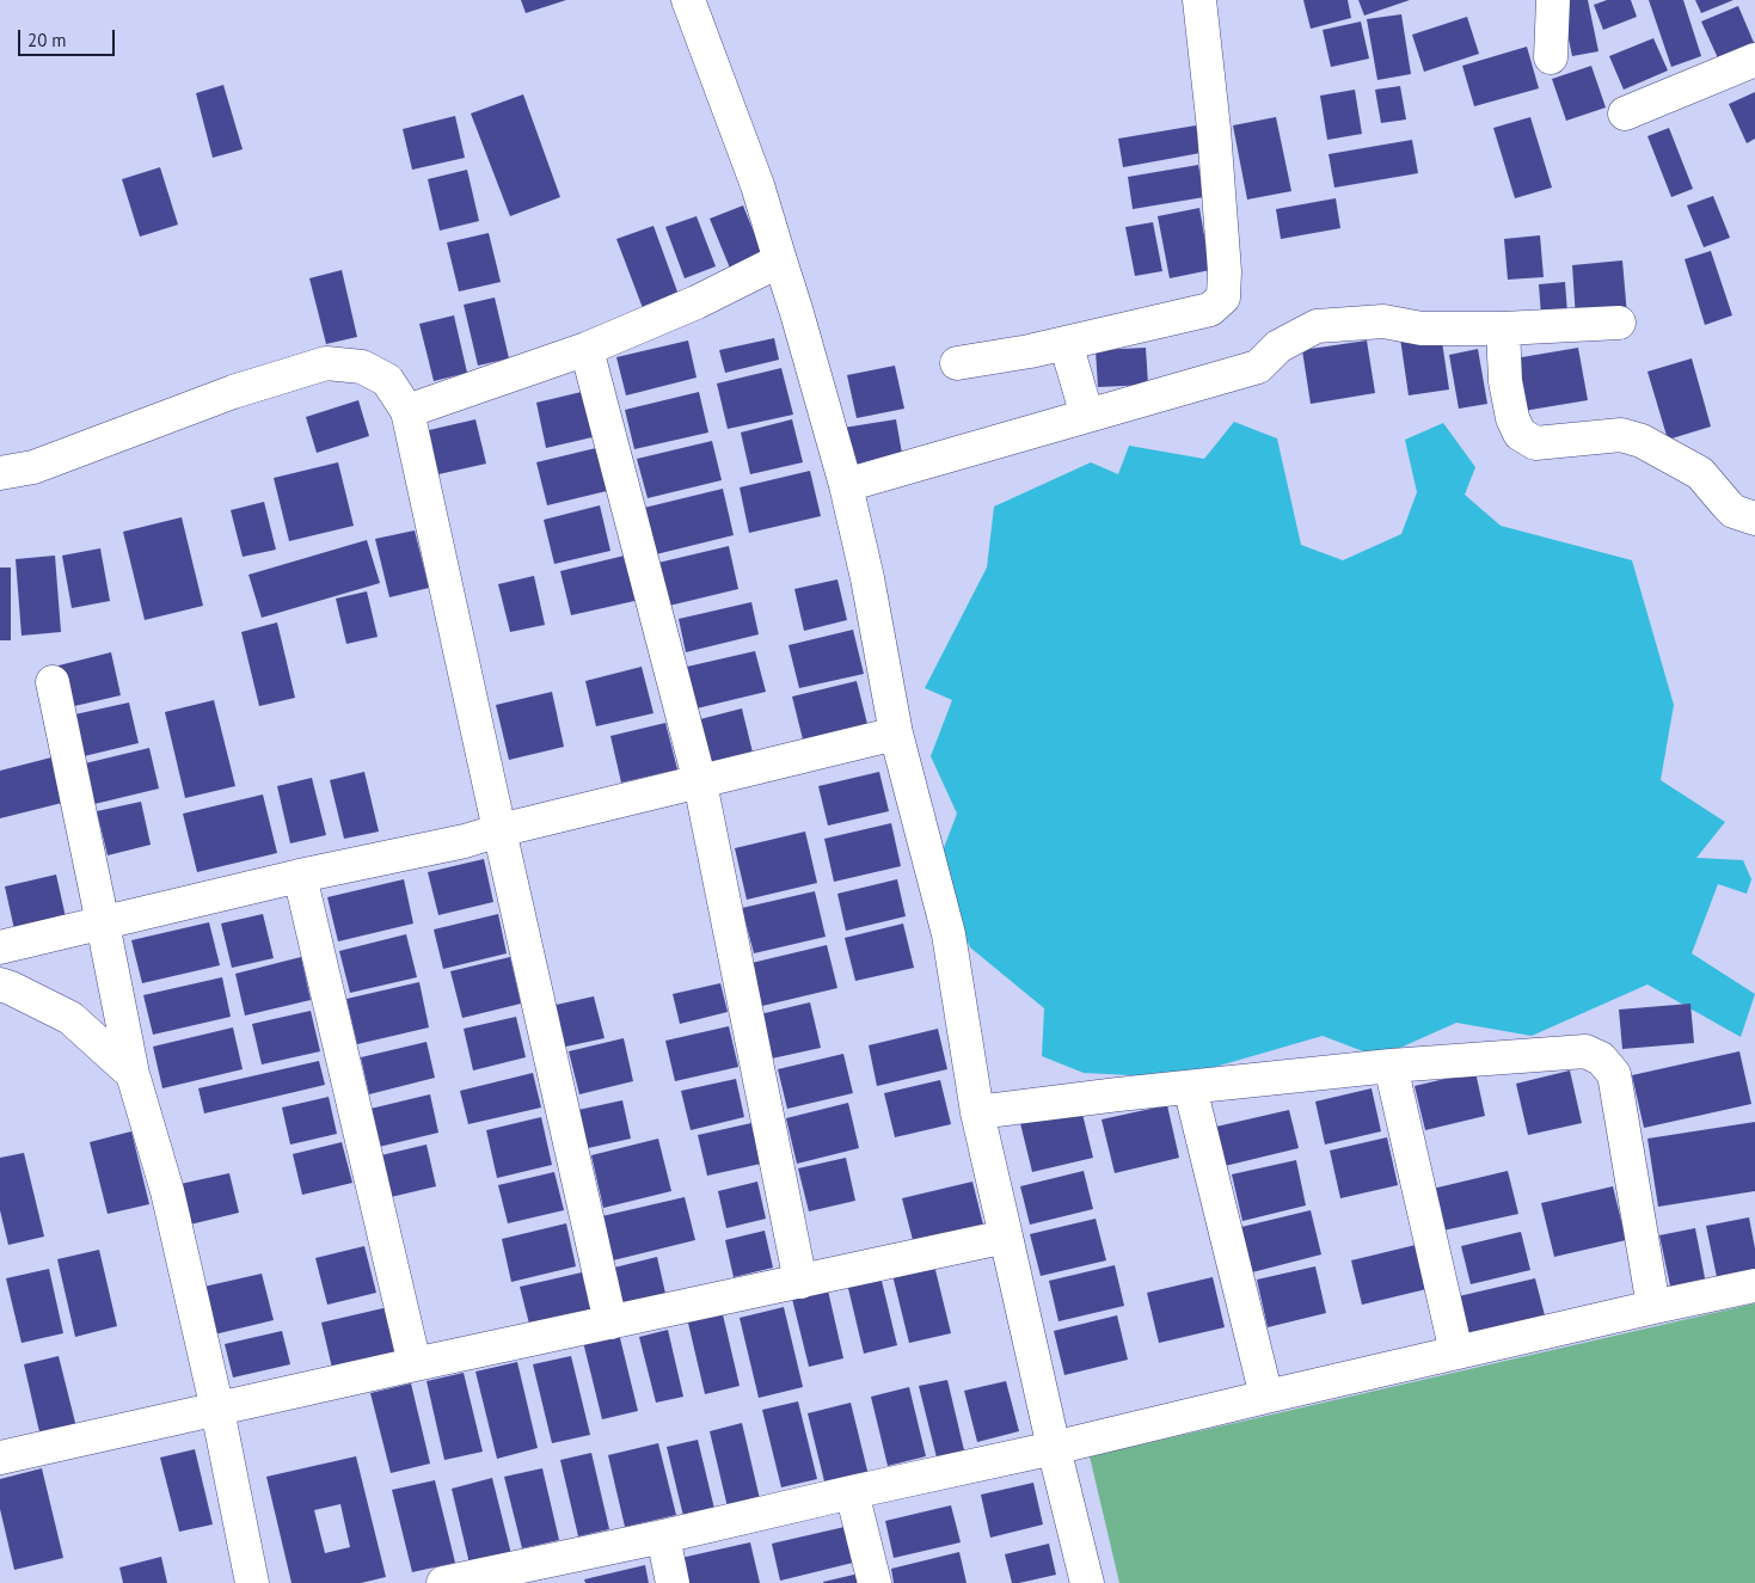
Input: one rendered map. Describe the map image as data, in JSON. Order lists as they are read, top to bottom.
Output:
{
  "scale_bar": "20 m"
}
